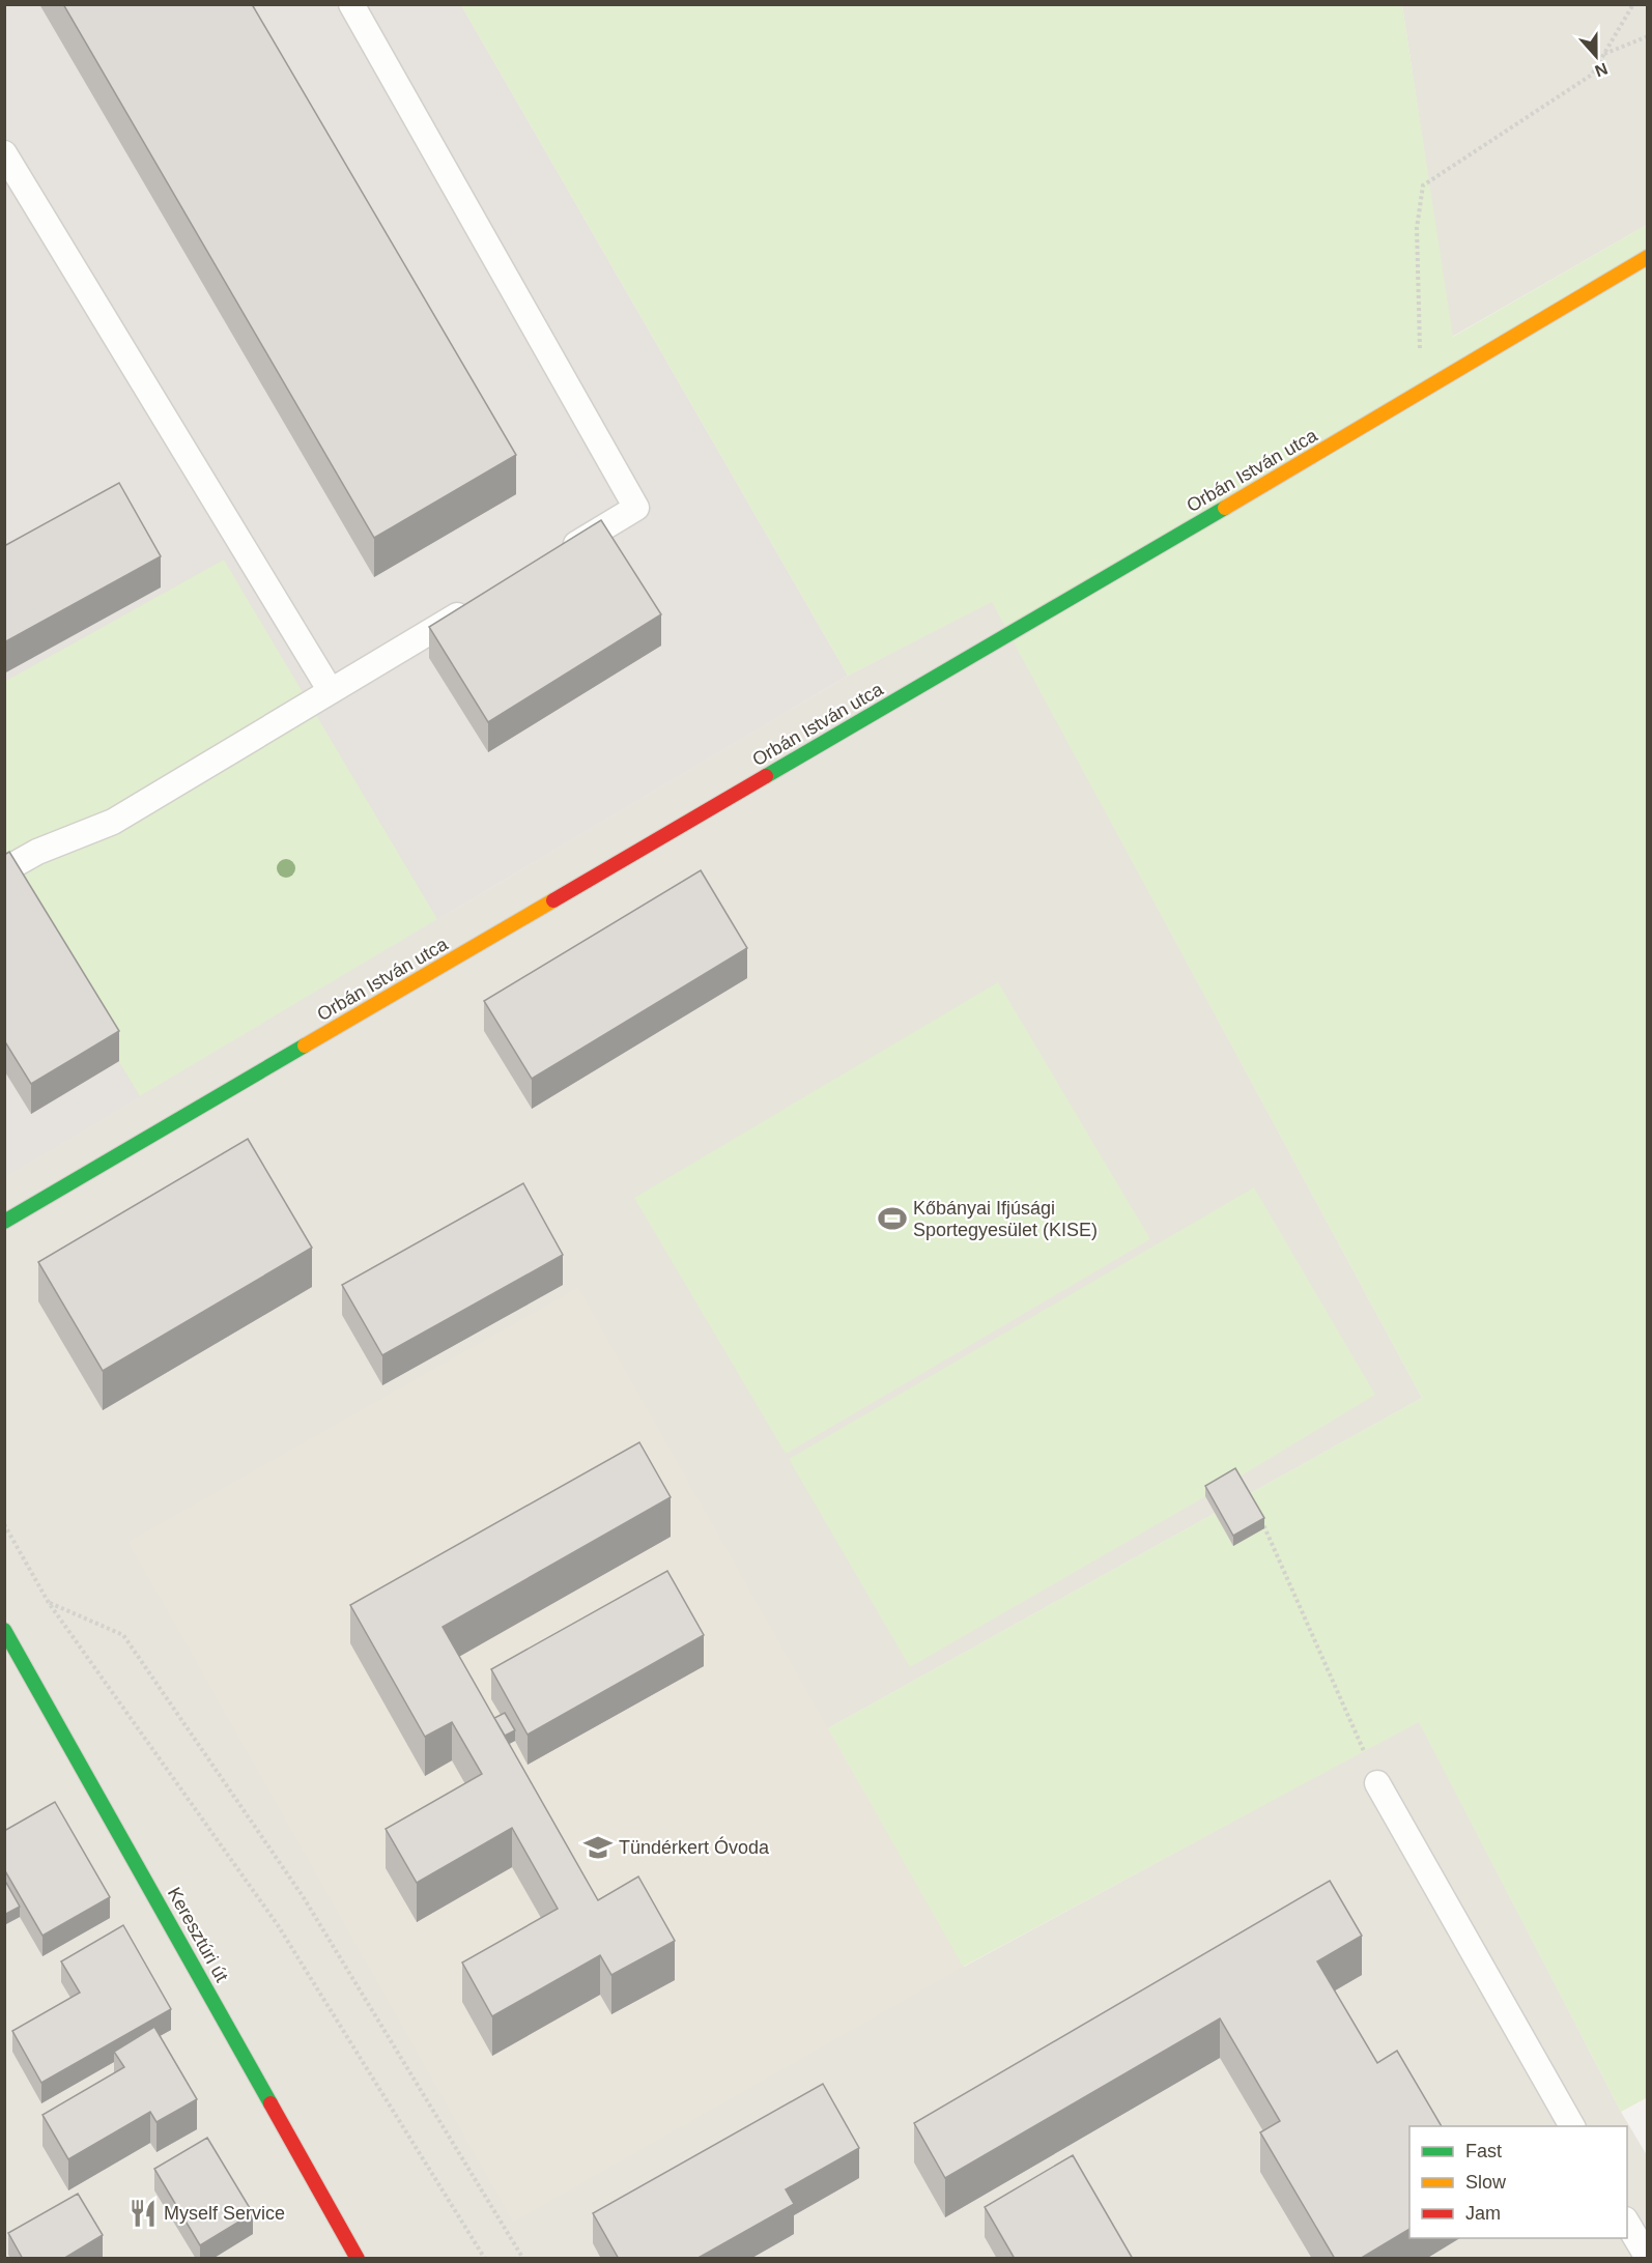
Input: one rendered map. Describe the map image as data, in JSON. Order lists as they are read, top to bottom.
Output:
{
  "streets": {
    "street": ["Orbán István utca", "Keresztúri út"]
  },
  "places": {
    "sports": ["Kőbányai Ifjúsági Sportegyesület (KISE)"],
    "school or university": ["Tündérkert Óvoda"],
    "restaurant": ["Myself Service"]
  },
  "legend": ["Fast", "Slow", "Jam"],
  "north": "bottom"
}
